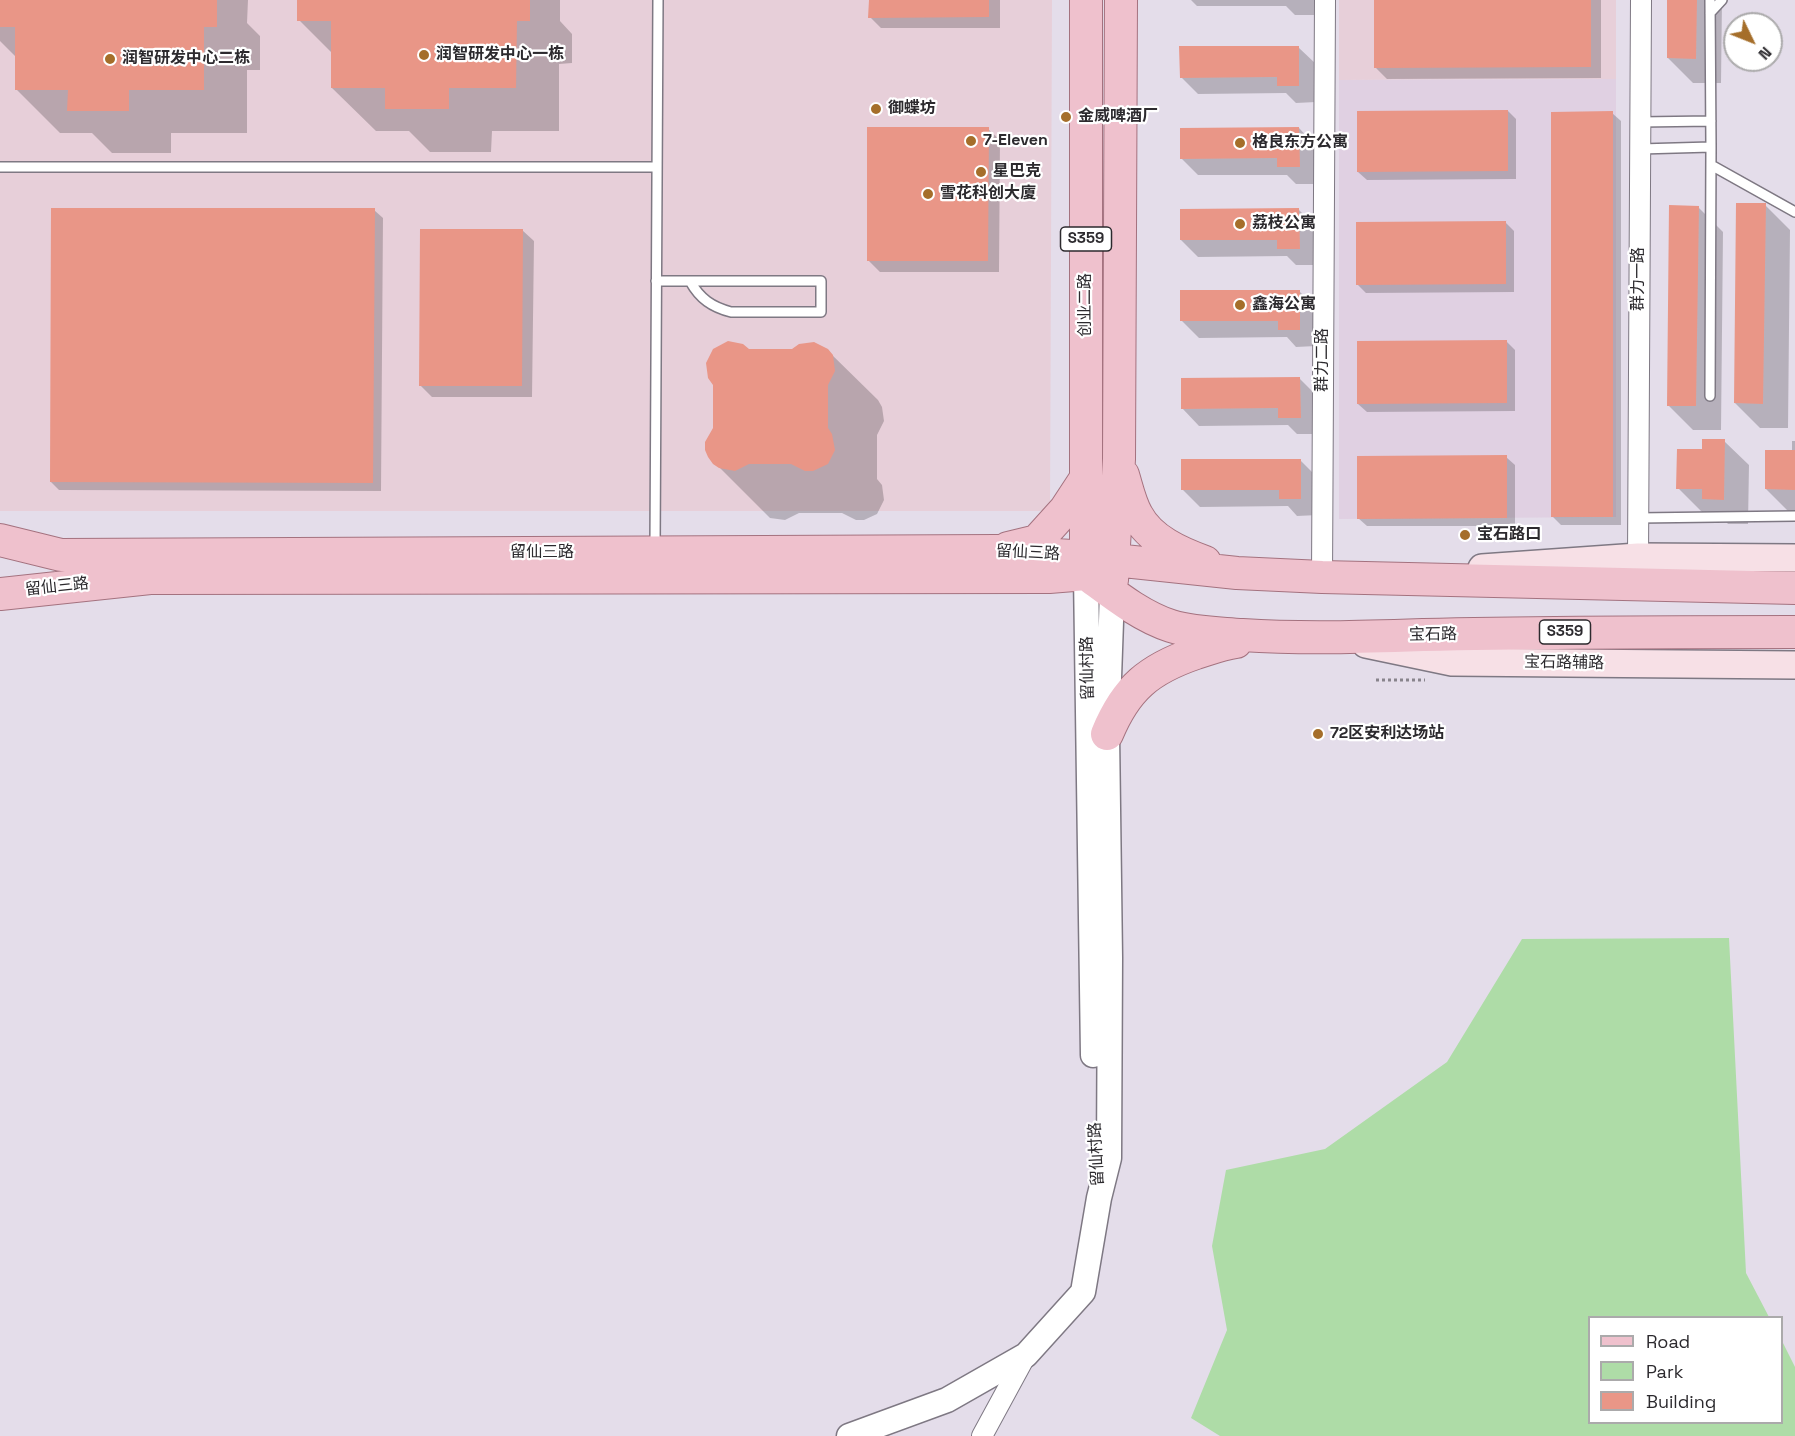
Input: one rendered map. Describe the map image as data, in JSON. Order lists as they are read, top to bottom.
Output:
{
  "streets": {
    "main road": [
      "S359",
      "创业二路",
      "留仙三路",
      "宝石路",
      "宝石路辅路"
    ],
    "street": ["群力一路", "群力二路", "留仙村路"]
  },
  "crossings": [
    ["S359", "创业二路"],
    ["S359", "群力二路"],
    ["创业二路", "留仙三路"],
    ["创业二路", "宝石路"],
    ["创业二路", "留仙村路"],
    ["留仙三路", "宝石路"],
    ["留仙三路", "留仙村路"],
    ["宝石路", "宝石路辅路"],
    ["宝石路", "留仙村路"]
  ],
  "places": [
    "润智研发中心一栋",
    "润智研发中心二栋",
    "御蝶坊",
    "金威啤酒厂",
    "7-Eleven",
    "格良东方公寓",
    "星巴克",
    "雪花科创大廈",
    "荔枝公寓",
    "鑫海公寓",
    "宝石路口",
    "72区安利达场站"
  ],
  "legend": ["Road", "Park", "Building"],
  "north": "bottom right"
}
